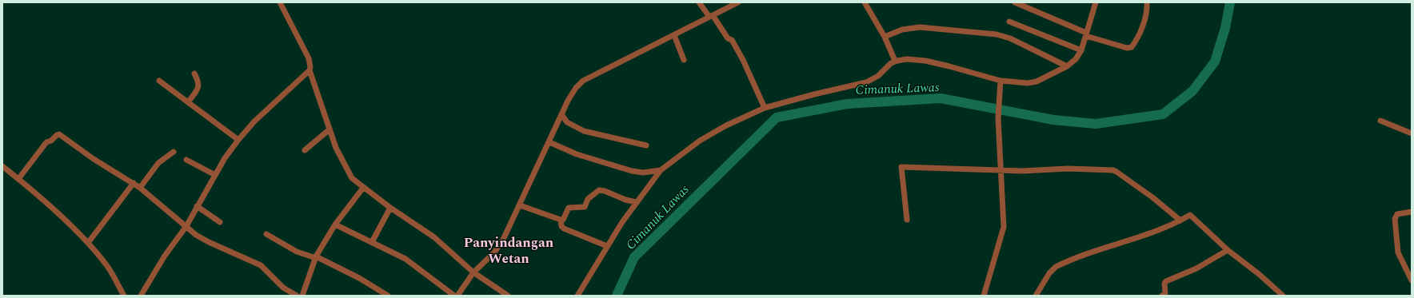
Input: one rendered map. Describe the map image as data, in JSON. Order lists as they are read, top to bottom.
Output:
{
  "districts": ["Panyindangan Wetan"],
  "water": ["Cimanuk Lawas"]
}
